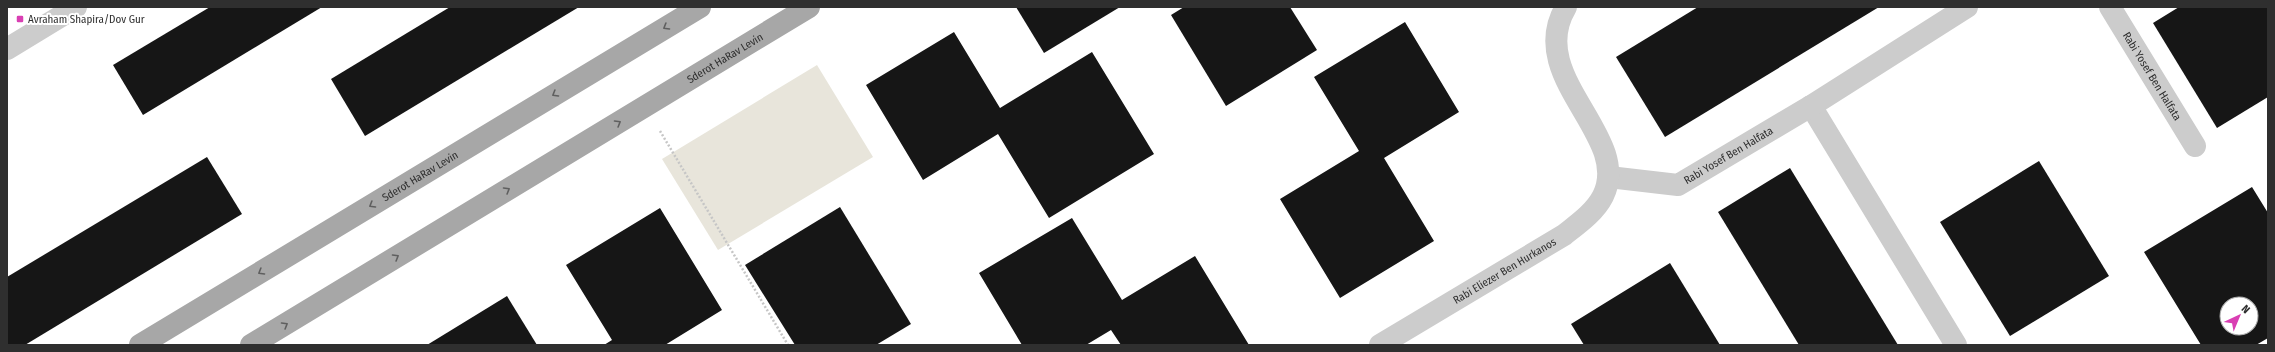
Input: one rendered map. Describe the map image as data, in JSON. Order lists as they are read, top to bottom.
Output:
{
  "streets": {
    "main road": ["Sderot HaRav Levin"],
    "street": ["Rabi Yosef Ben Halfata", "Rabi Eliezer Ben Hurkanos"]
  },
  "crossings": [
    ["Rabi Yosef Ben Halfata", "Rabi Eliezer Ben Hurkanos"]
  ],
  "places": {
    "transit": ["Avraham Shapira/Dov Gur"]
  },
  "north": "top right"
}
